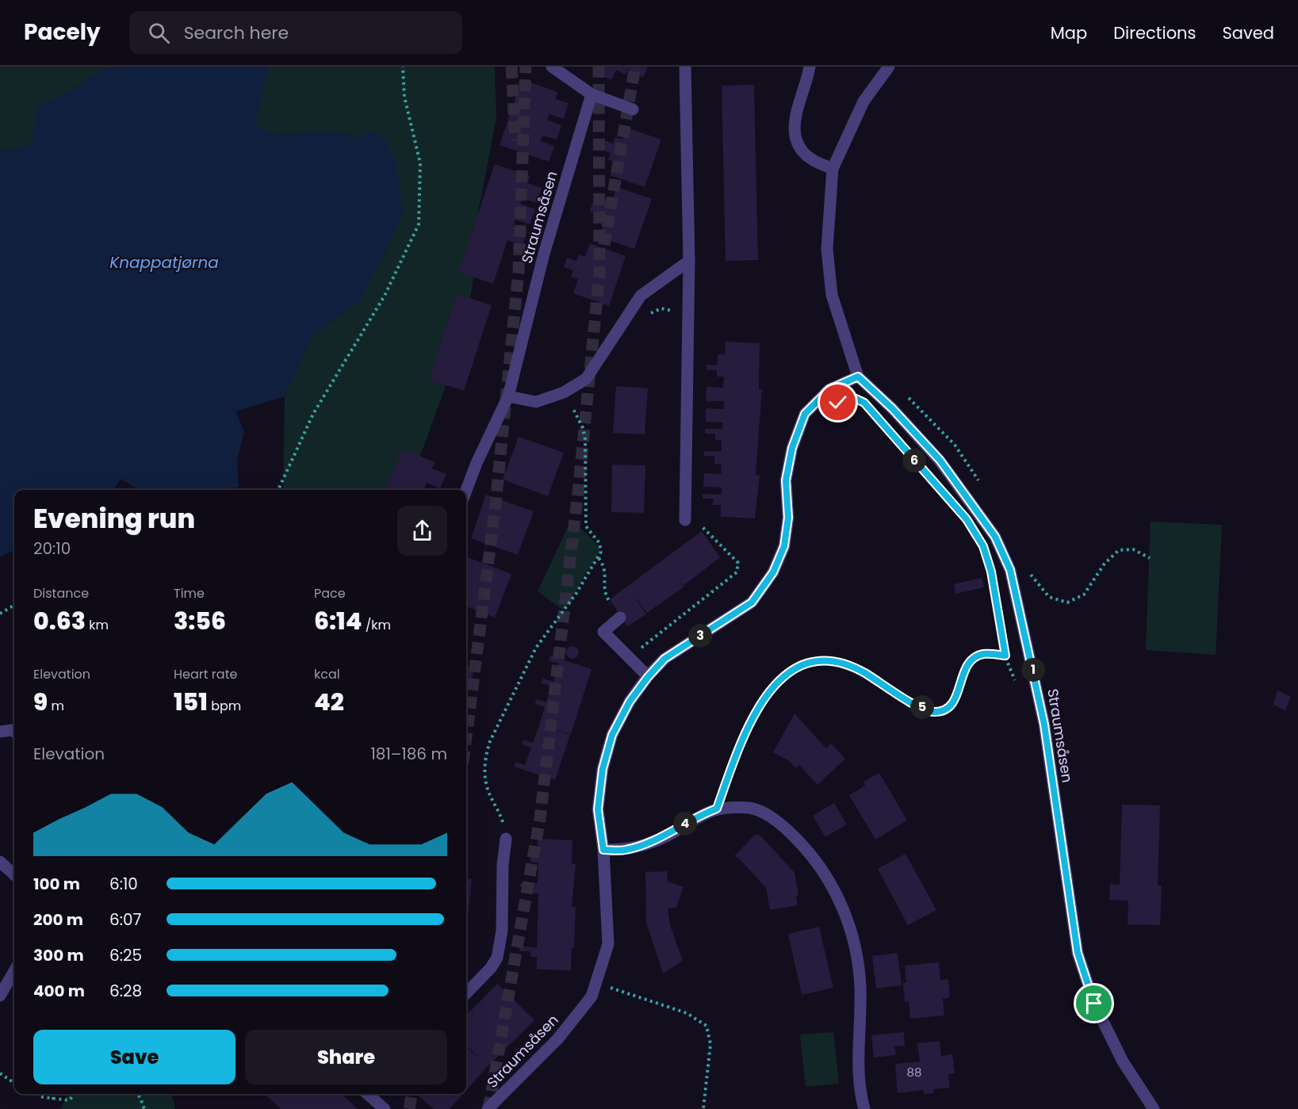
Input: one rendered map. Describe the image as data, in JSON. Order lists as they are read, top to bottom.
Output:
{
  "streets": {
    "street": ["Straumsåsen"]
  },
  "water": ["Knappatjørna"],
  "house_numbers": ["88"],
  "page": {
    "header": "Pacely",
    "search": "Search here",
    "nav": ["Map", "Directions", "Saved"],
    "pins": [
      "6",
      "3",
      "1",
      "5",
      "4"
    ],
    "heading": ["Evening run", "20:10"],
    "stats": [
      ["Distance", "0.63 km"],
      ["Time", "3:56"],
      ["Pace", "6:14 /km"],
      ["Elevation", "9 m"],
      ["Heart rate", "151 bpm"],
      ["kcal", "42"]
    ],
    "chart": ["Elevation", "181–186 m"],
    "list": [
      {
        "name": "100 m",
        "note": "6:10"
      },
      {
        "name": "200 m",
        "note": "6:07"
      },
      {
        "name": "300 m",
        "note": "6:25"
      },
      {
        "name": "400 m",
        "note": "6:28"
      }
    ],
    "buttons": ["Save", "Share"]
  }
}
